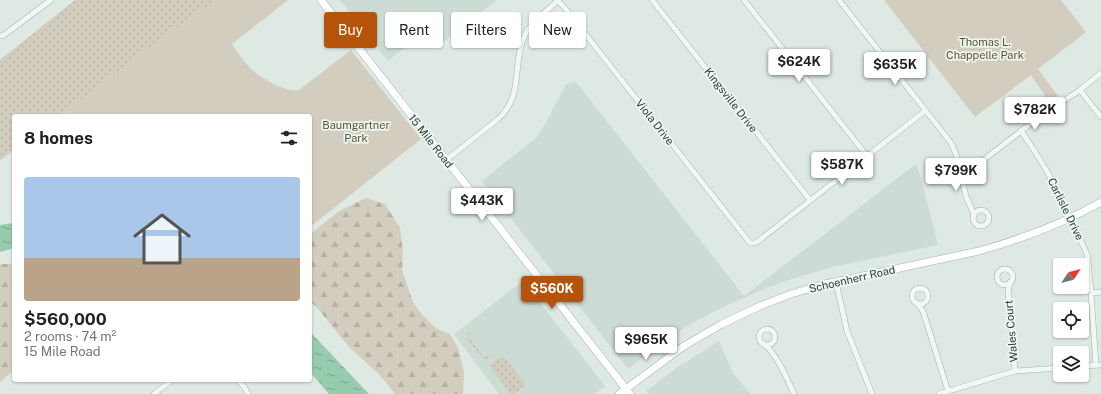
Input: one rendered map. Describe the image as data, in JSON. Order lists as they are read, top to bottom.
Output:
{
  "streets": {
    "main road": ["15 Mile Road", "Schoenherr Road"],
    "street": [
      "Kingsville Drive",
      "Viola Drive",
      "Carlisle Drive",
      "Wales Court"
    ]
  },
  "crossings": [
    ["Kingsville Drive", "Viola Drive"],
    ["15 Mile Road", "Schoenherr Road"],
    ["Carlisle Drive", "Schoenherr Road"]
  ],
  "parks": ["Thomas L. Chappelle Park", "Baumgartner Park"],
  "north": "top right",
  "page": {
    "chip": [
      "Buy",
      "Rent",
      "Filters",
      "New"
    ],
    "price": [
      "$624K",
      "$635K",
      "$782K",
      "$587K",
      "$799K",
      "$443K",
      "$560K",
      "$965K"
    ],
    "heading": "8 homes",
    "list": [
      {
        "name": "$560,000",
        "note": "2 rooms · 74 m² · 15 Mile Road"
      }
    ]
  }
}
